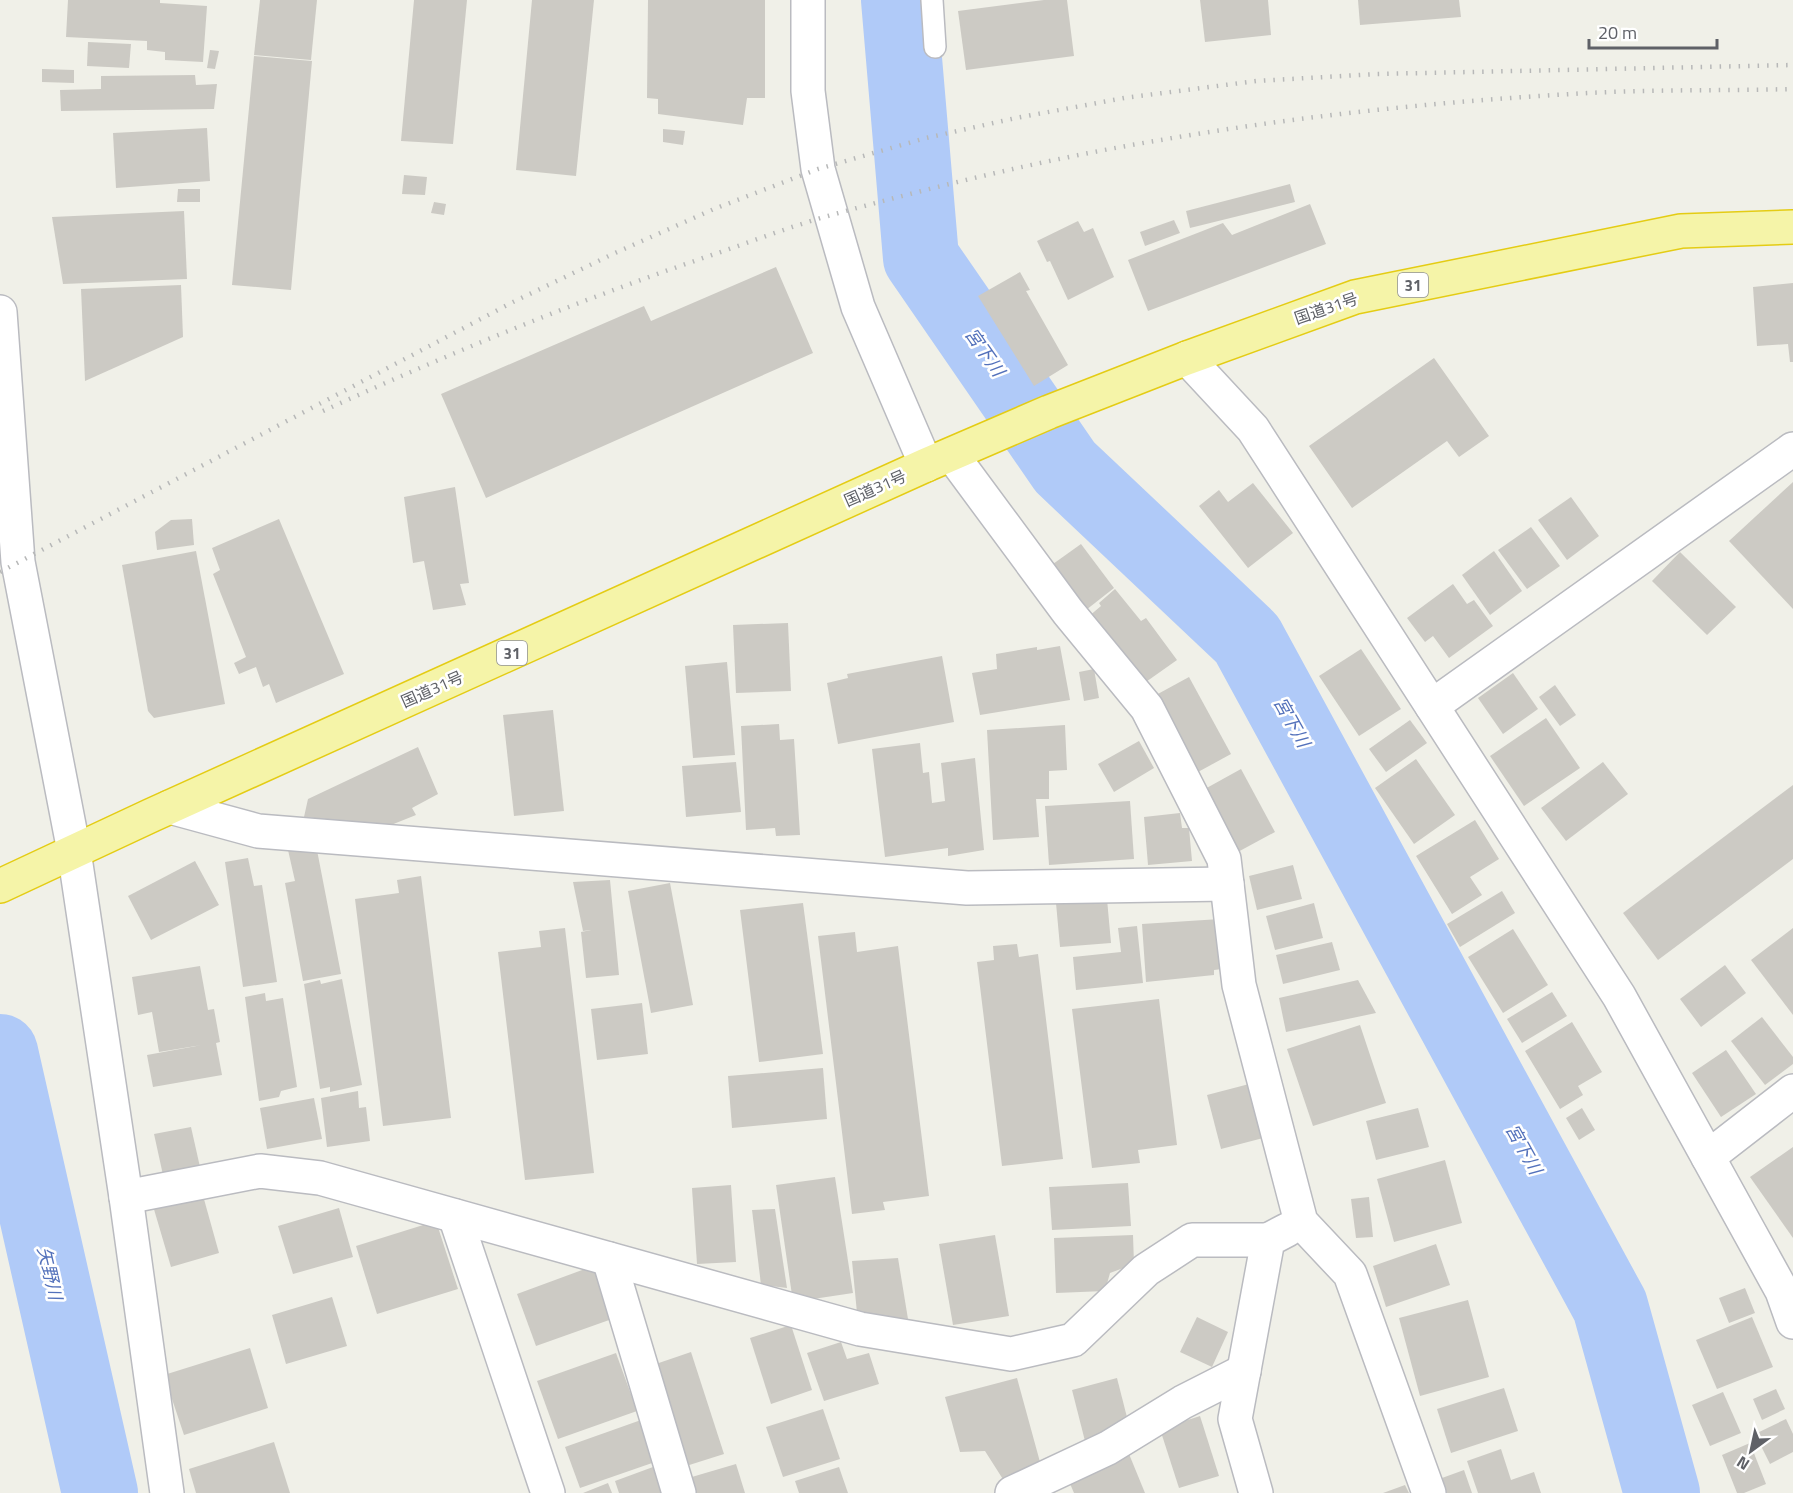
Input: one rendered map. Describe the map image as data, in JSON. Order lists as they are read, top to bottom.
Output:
{
  "streets": {
    "highway": ["31", "国道31号"]
  },
  "water": ["宮下川", "矢野川"],
  "scale_bar": "20 m",
  "north": "bottom left"
}
